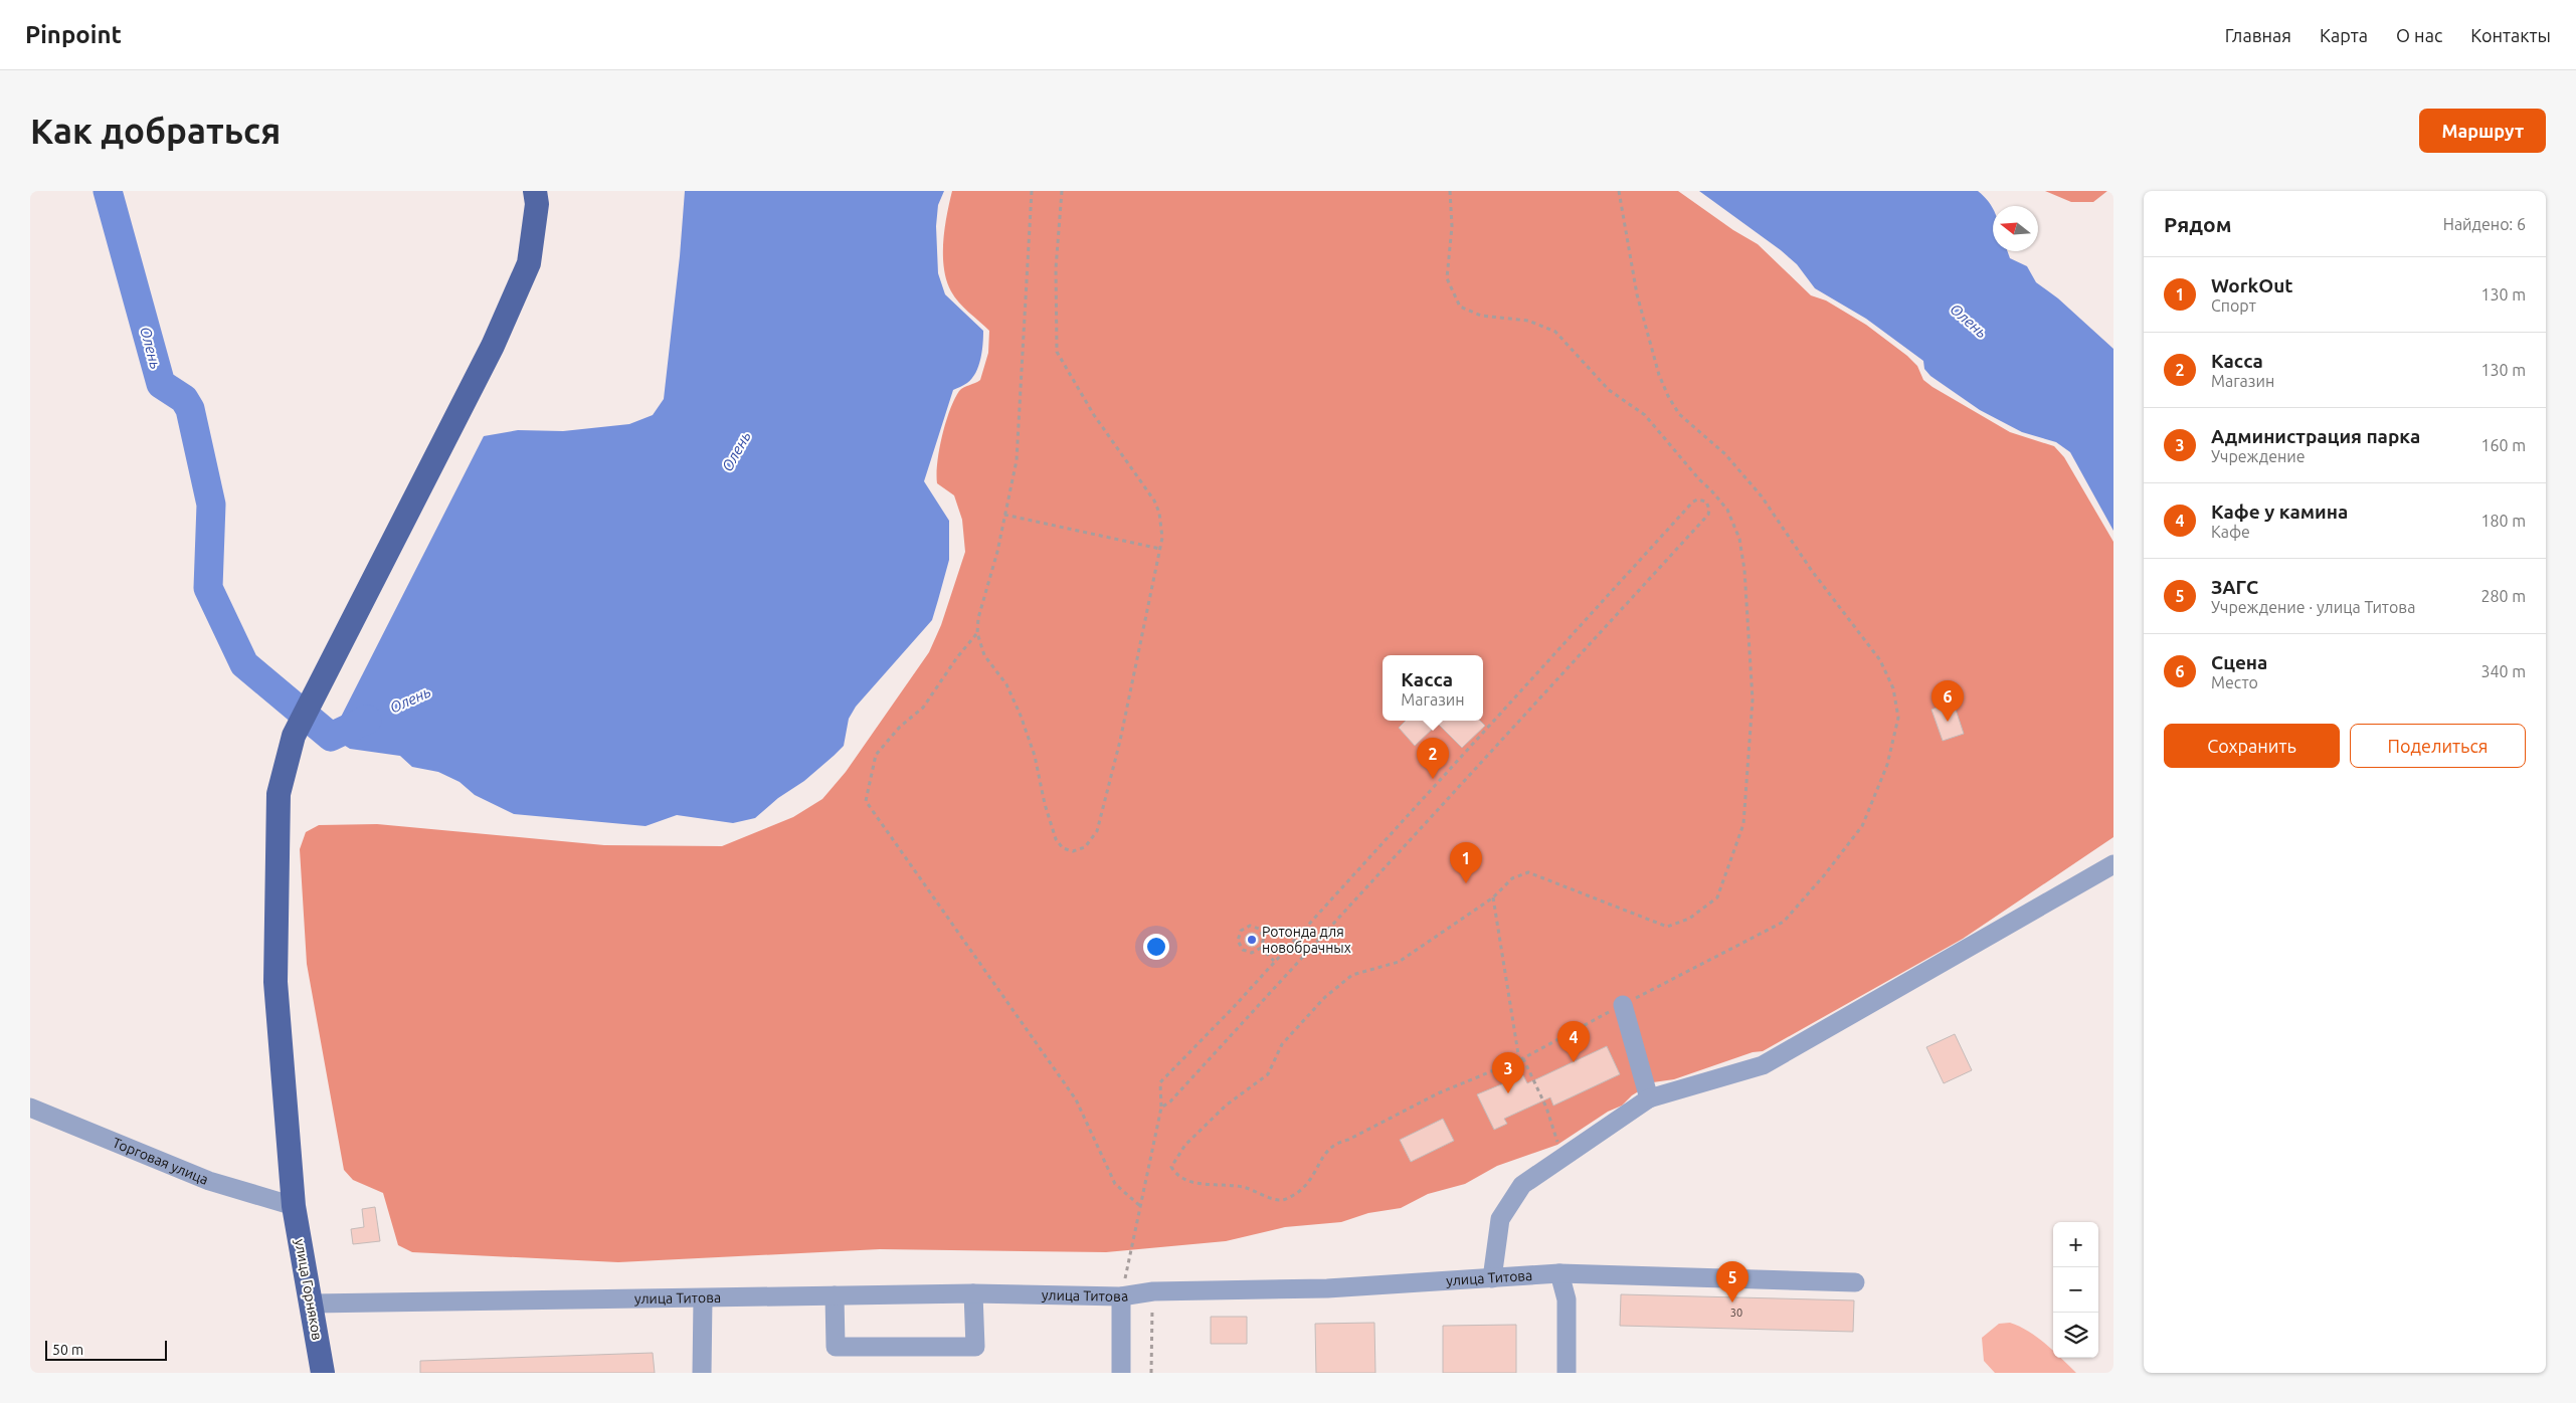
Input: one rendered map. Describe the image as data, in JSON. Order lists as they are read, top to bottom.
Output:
{
  "streets": {
    "main road": ["улица Горняков"],
    "street": ["Торговая улица", "улица Титова"]
  },
  "crossings": [
    ["Торговая улица", "улица Горняков"],
    ["улица Титова", "улица Горняков"]
  ],
  "water": ["Олень"],
  "places": ["Ротонда для новобрачных"],
  "house_numbers": ["30"],
  "scale_bar": "50 m",
  "north": "left",
  "page": {
    "header": "Pinpoint",
    "nav": [
      "Главная",
      "Карта",
      "О нас",
      "Контакты"
    ],
    "buttons": [
      "Маршрут",
      ["Сохранить", "Поделиться"]
    ],
    "title": "Как добраться",
    "heading": ["Рядом", "Найдено: 6"],
    "list": [
      {
        "mark": "1",
        "name": "WorkOut",
        "note": "Спорт",
        "value": "130 m"
      },
      {
        "mark": "2",
        "name": "Касса",
        "note": "Магазин",
        "value": "130 m"
      },
      {
        "mark": "3",
        "name": "Администрация парка",
        "note": "Учреждение",
        "value": "160 m"
      },
      {
        "mark": "4",
        "name": "Кафе у камина",
        "note": "Кафе",
        "value": "180 m"
      },
      {
        "mark": "5",
        "name": "ЗАГС",
        "note": "Учреждение · улица Титова",
        "value": "280 m"
      },
      {
        "mark": "6",
        "name": "Сцена",
        "note": "Место",
        "value": "340 m"
      }
    ],
    "popup": ["Касса", "Магазин"],
    "pins": [
      "6",
      "2",
      "1",
      "4",
      "3",
      "5"
    ],
    "map_buttons": ["+", "−"],
    "scale": "50 m"
  }
}
